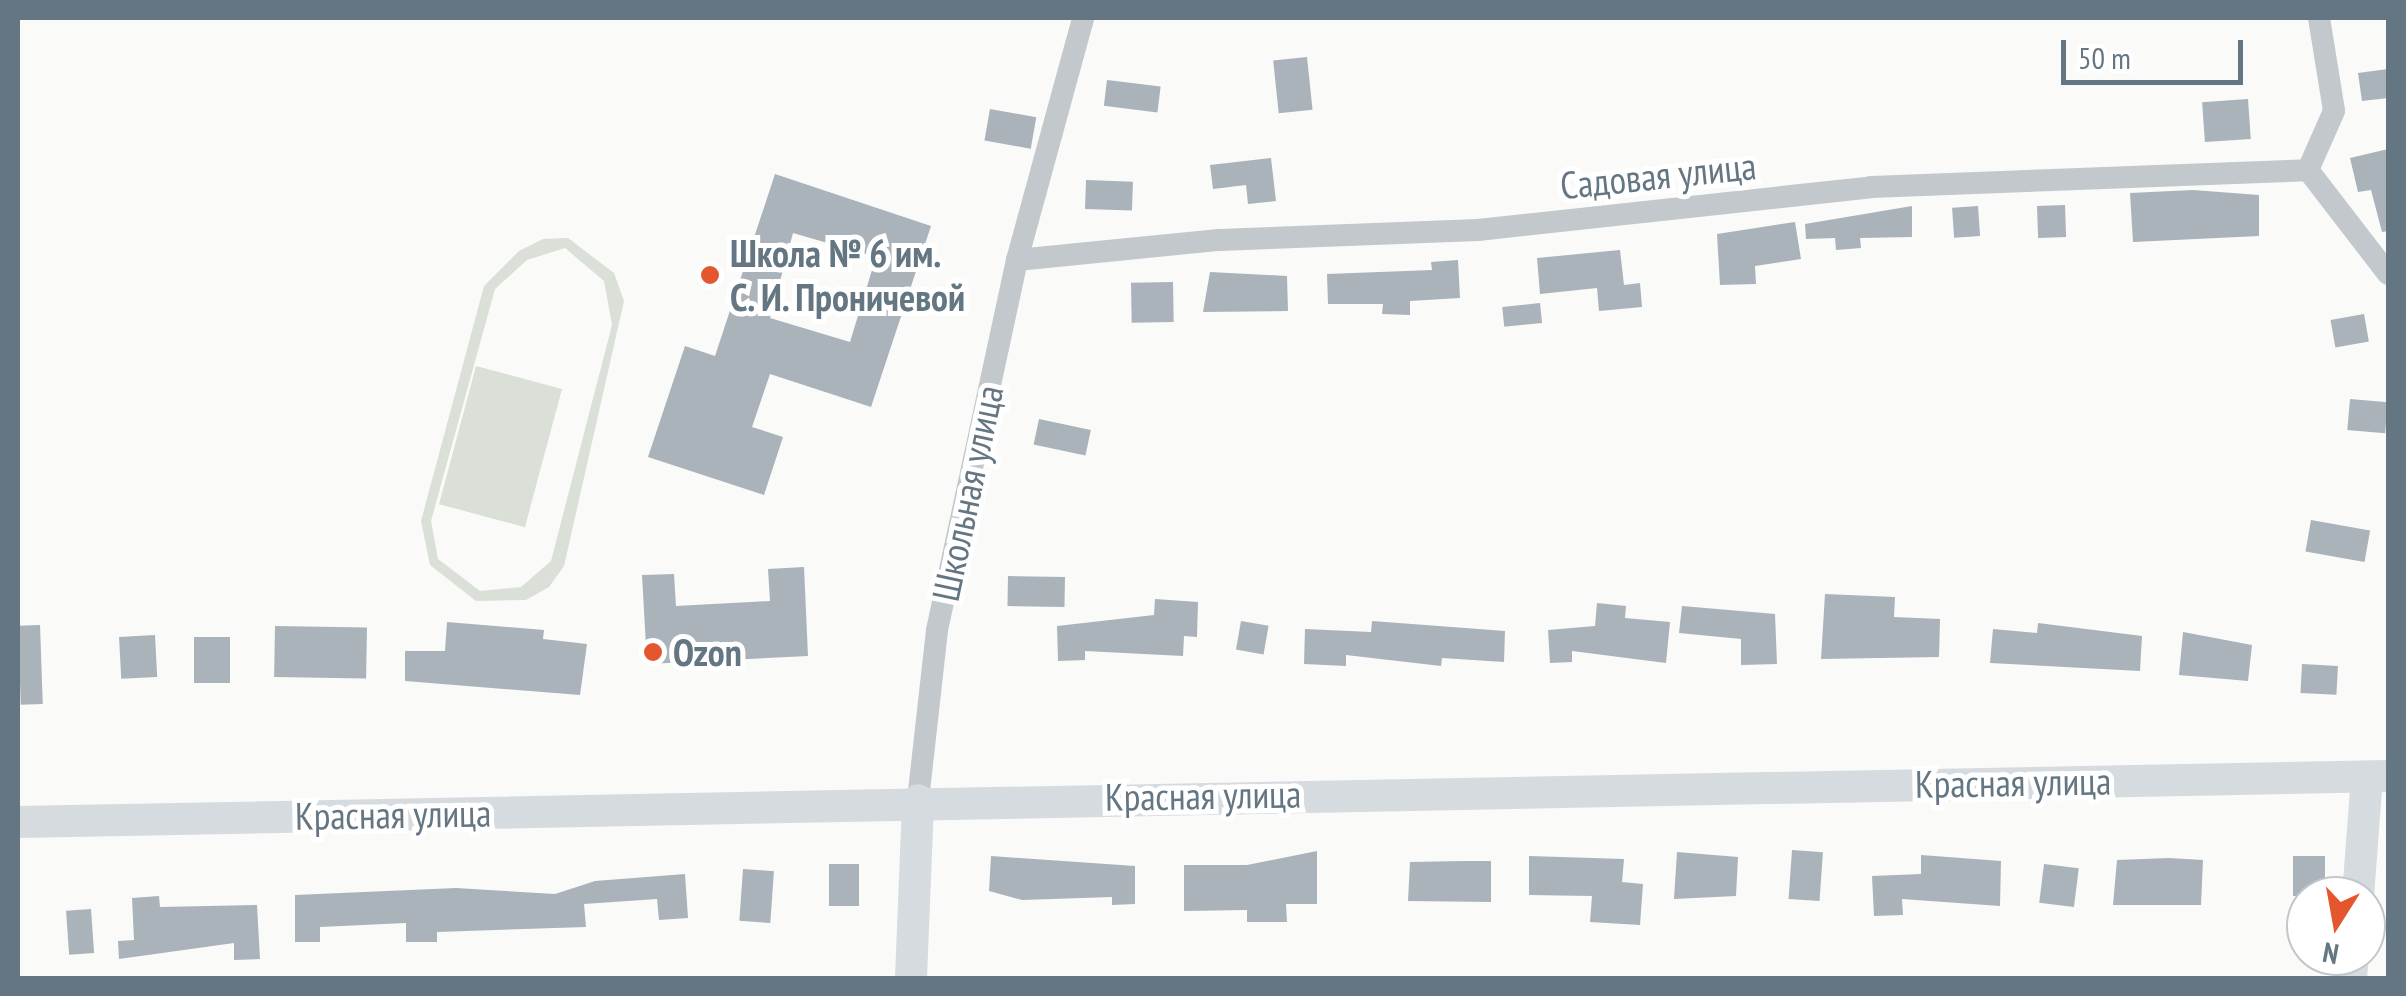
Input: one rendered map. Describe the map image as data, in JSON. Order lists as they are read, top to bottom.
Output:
{
  "streets": {
    "street": ["Садовая улица", "Школьная улица", "Красная улица"]
  },
  "crossings": [
    ["Садовая улица", "Школьная улица"],
    ["Школьная улица", "Красная улица"]
  ],
  "places": ["Школа № 6 им. С. И. Проничевой", "Ozon"],
  "scale_bar": "50 m",
  "north": "bottom"
}
